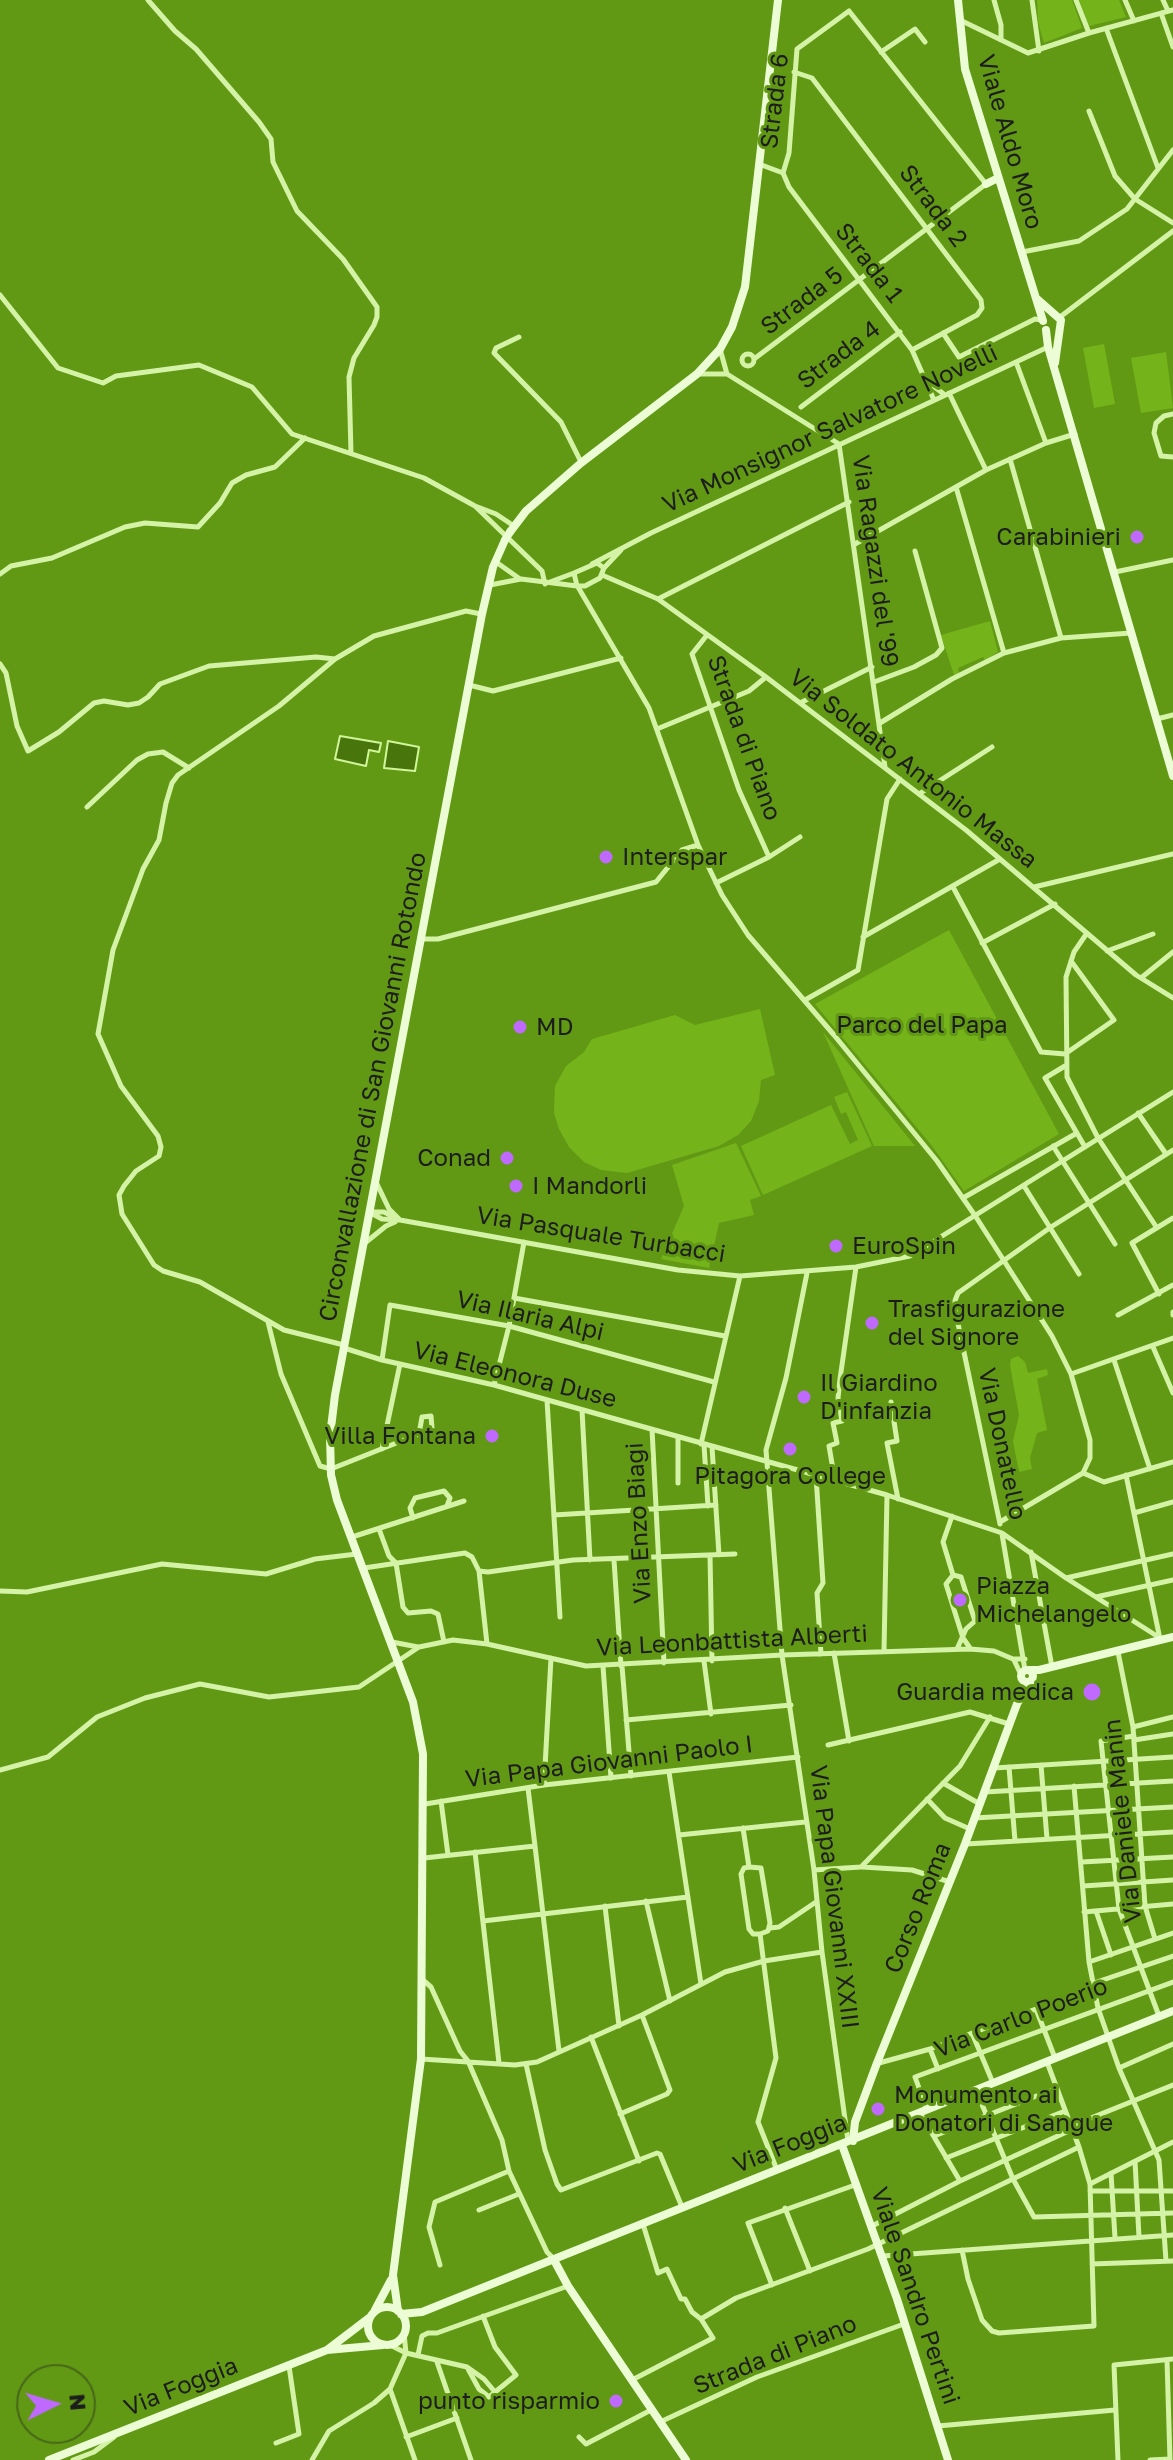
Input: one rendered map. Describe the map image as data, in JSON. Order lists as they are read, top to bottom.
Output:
{
  "streets": {
    "main road": [
      "Viale Aldo Moro",
      "Circonvallazione di San Giovanni Rotondo",
      "Corso Roma",
      "Via Foggia",
      "Viale Sandro Pertini"
    ],
    "street": [
      "Strada 6",
      "Strada 2",
      "Strada 1",
      "Strada 5",
      "Strada 4",
      "Via Monsignor Salvatore Novelli",
      "Via Ragazzi del '99",
      "Strada di Piano",
      "Via Soldato Antonio Massa",
      "Via Pasquale Turbacci",
      "Via Ilaria Alpi",
      "Via Eleonora Duse",
      "Via Donatello",
      "Via Enzo Biagi",
      "Via Leonbattista Alberti",
      "Via Papa Giovanni Paolo I",
      "Via Daniele Manin",
      "Via Papa Giovanni XXIII",
      "Via Carlo Poerio"
    ]
  },
  "crossings": [
    ["Strada 6", "Strada 2"],
    ["Strada 6", "Strada 1"],
    ["Viale Aldo Moro", "Via Monsignor Salvatore Novelli"],
    ["Strada 2", "Strada 1"],
    ["Strada 2", "Strada 5"],
    ["Strada 1", "Strada 5"],
    ["Strada 1", "Strada 4"],
    ["Strada 1", "Via Monsignor Salvatore Novelli"],
    ["Via Monsignor Salvatore Novelli", "Via Ragazzi del '99"],
    ["Via Monsignor Salvatore Novelli", "Via Soldato Antonio Massa"],
    ["Via Ragazzi del '99", "Via Soldato Antonio Massa"],
    ["Strada di Piano", "Via Soldato Antonio Massa"],
    ["Strada di Piano", "Via Foggia"],
    ["Strada di Piano", "Viale Sandro Pertini"],
    ["Circonvallazione di San Giovanni Rotondo", "Via Pasquale Turbacci"],
    ["Circonvallazione di San Giovanni Rotondo", "Via Eleonora Duse"],
    ["Circonvallazione di San Giovanni Rotondo", "Via Leonbattista Alberti"],
    ["Circonvallazione di San Giovanni Rotondo", "Via Papa Giovanni Paolo I"],
    ["Circonvallazione di San Giovanni Rotondo", "Via Foggia"],
    ["Via Pasquale Turbacci", "Via Papa Giovanni XXIII"],
    ["Via Ilaria Alpi", "Via Eleonora Duse"],
    ["Via Eleonora Duse", "Via Donatello"],
    ["Via Eleonora Duse", "Via Enzo Biagi"],
    ["Via Eleonora Duse", "Via Papa Giovanni XXIII"],
    ["Via Donatello", "Via Leonbattista Alberti"],
    ["Via Enzo Biagi", "Via Leonbattista Alberti"],
    ["Via Leonbattista Alberti", "Via Papa Giovanni XXIII"],
    ["Via Papa Giovanni Paolo I", "Via Papa Giovanni XXIII"],
    ["Via Papa Giovanni XXIII", "Corso Roma"],
    ["Via Papa Giovanni XXIII", "Via Foggia"],
    ["Via Papa Giovanni XXIII", "Viale Sandro Pertini"],
    ["Corso Roma", "Via Foggia"],
    ["Corso Roma", "Viale Sandro Pertini"],
    ["Via Carlo Poerio", "Via Foggia"],
    ["Via Foggia", "Viale Sandro Pertini"]
  ],
  "parks": ["Parco del Papa"],
  "places": [
    "Carabinieri",
    "Interspar",
    "MD",
    "Conad",
    "I Mandorli",
    "EuroSpin",
    "Trasfigurazione del Signore",
    "Il Giardino D'infanzia",
    "Villa Fontana",
    "Pitagora College",
    "Piazza Michelangelo",
    "Guardia medica",
    "Monumento ai Donatori di Sangue",
    "punto risparmio"
  ],
  "north": "right"
}
